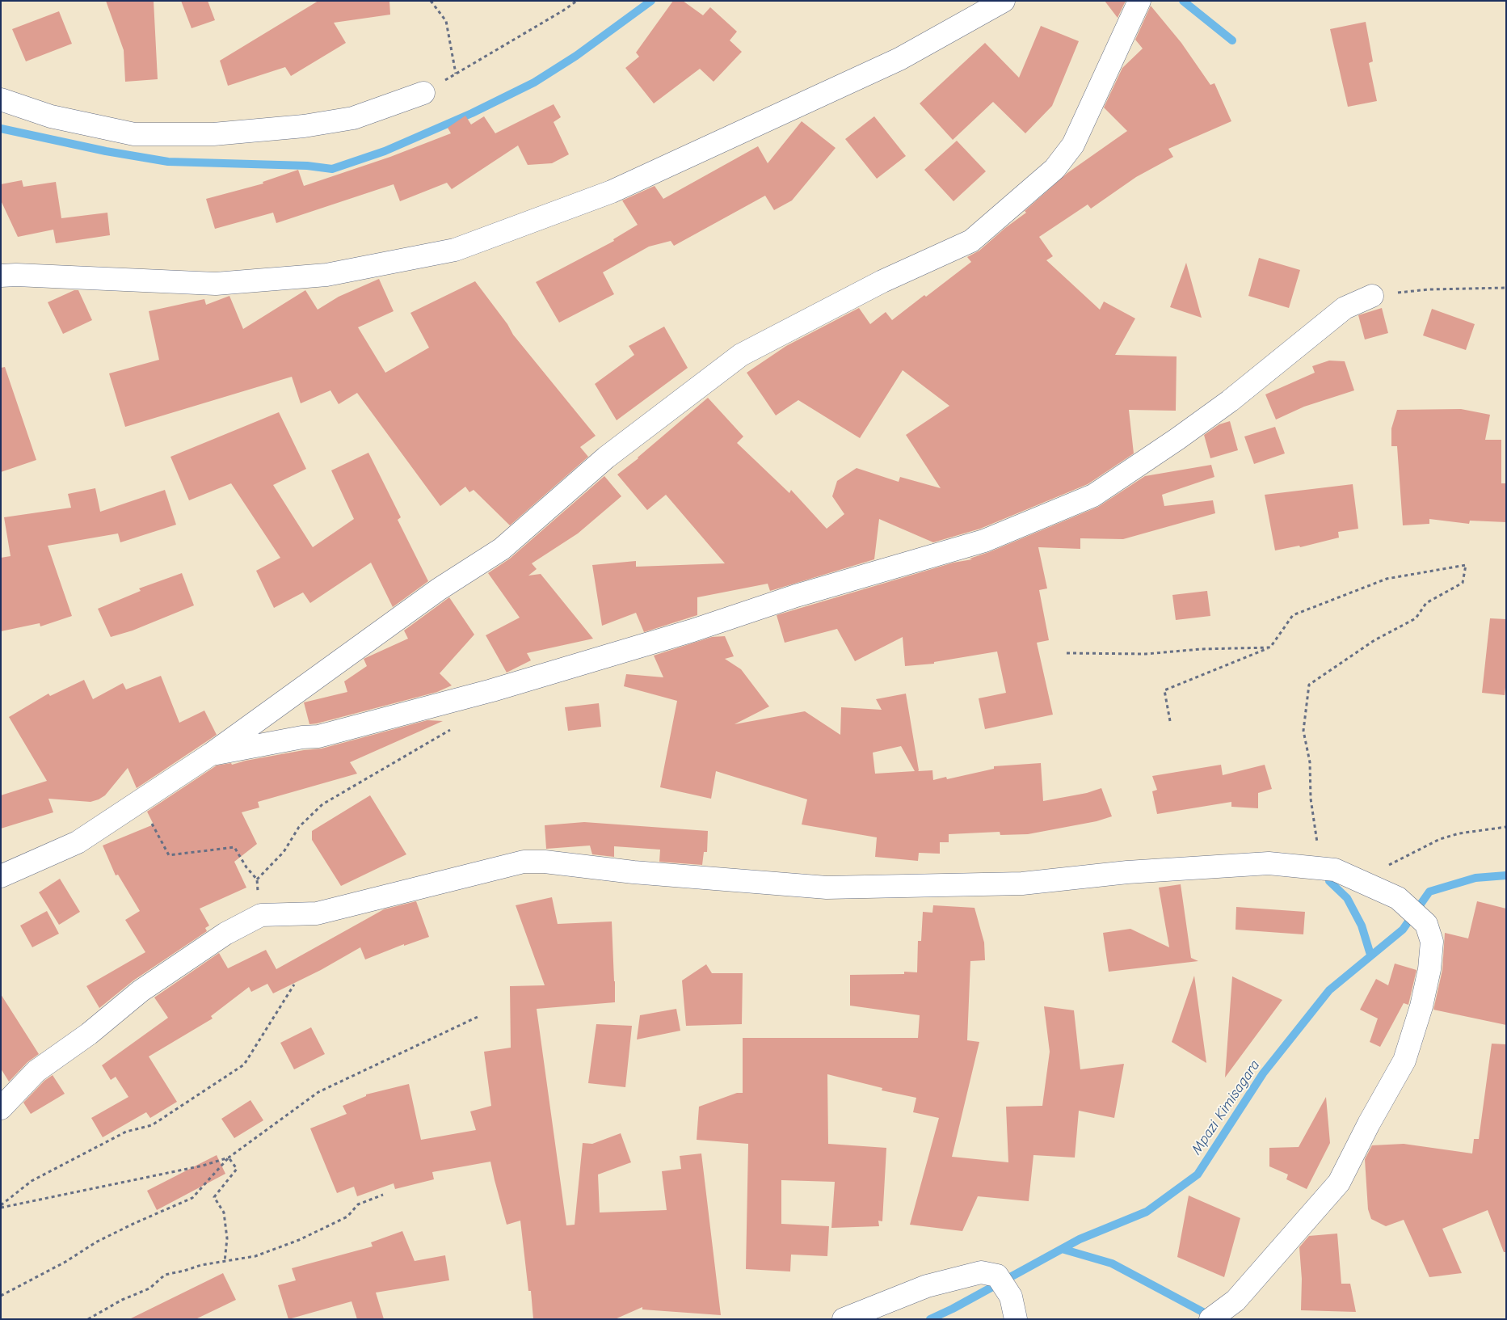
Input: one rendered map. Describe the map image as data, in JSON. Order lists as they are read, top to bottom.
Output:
{
  "water": ["Mpazi Kimisagara"]
}
